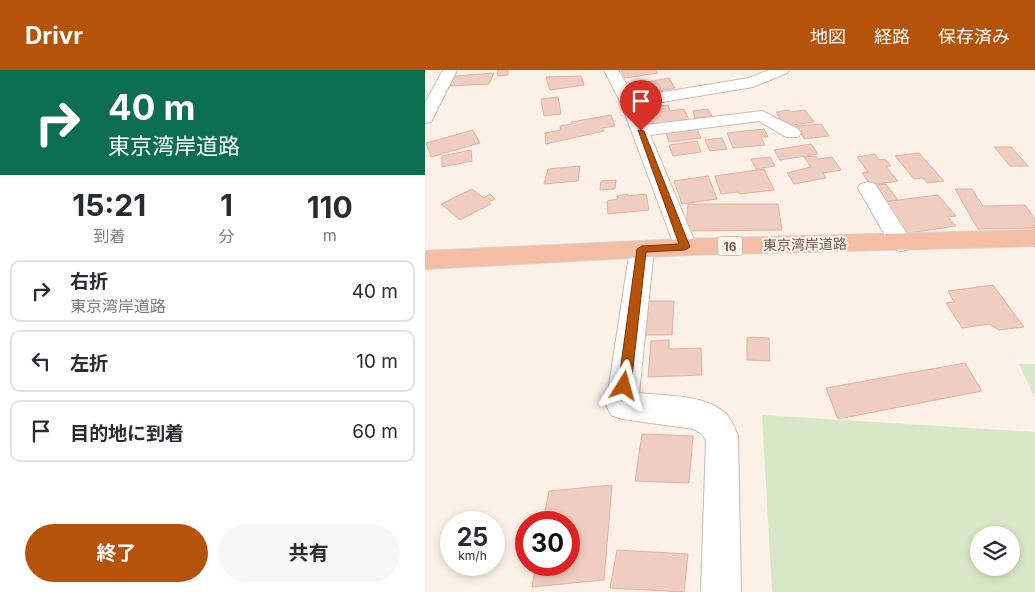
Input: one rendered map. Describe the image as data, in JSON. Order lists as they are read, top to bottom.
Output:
{
  "streets": {
    "highway": ["東京湾岸道路", "16"]
  },
  "page": {
    "header": "Drivr",
    "nav": ["地図", "経路", "保存済み"],
    "turn": ["40 m", "東京湾岸道路"],
    "eta": [
      "15:21",
      "到着",
      "1",
      "分",
      "110",
      "m"
    ],
    "list": [
      {
        "name": "右折",
        "note": "東京湾岸道路",
        "value": "40 m"
      },
      {
        "name": "左折",
        "value": "10 m"
      },
      {
        "name": "目的地に到着",
        "value": "60 m"
      }
    ],
    "speed": "25 km/h",
    "limit": "30",
    "buttons": ["終了", "共有"]
  }
}
